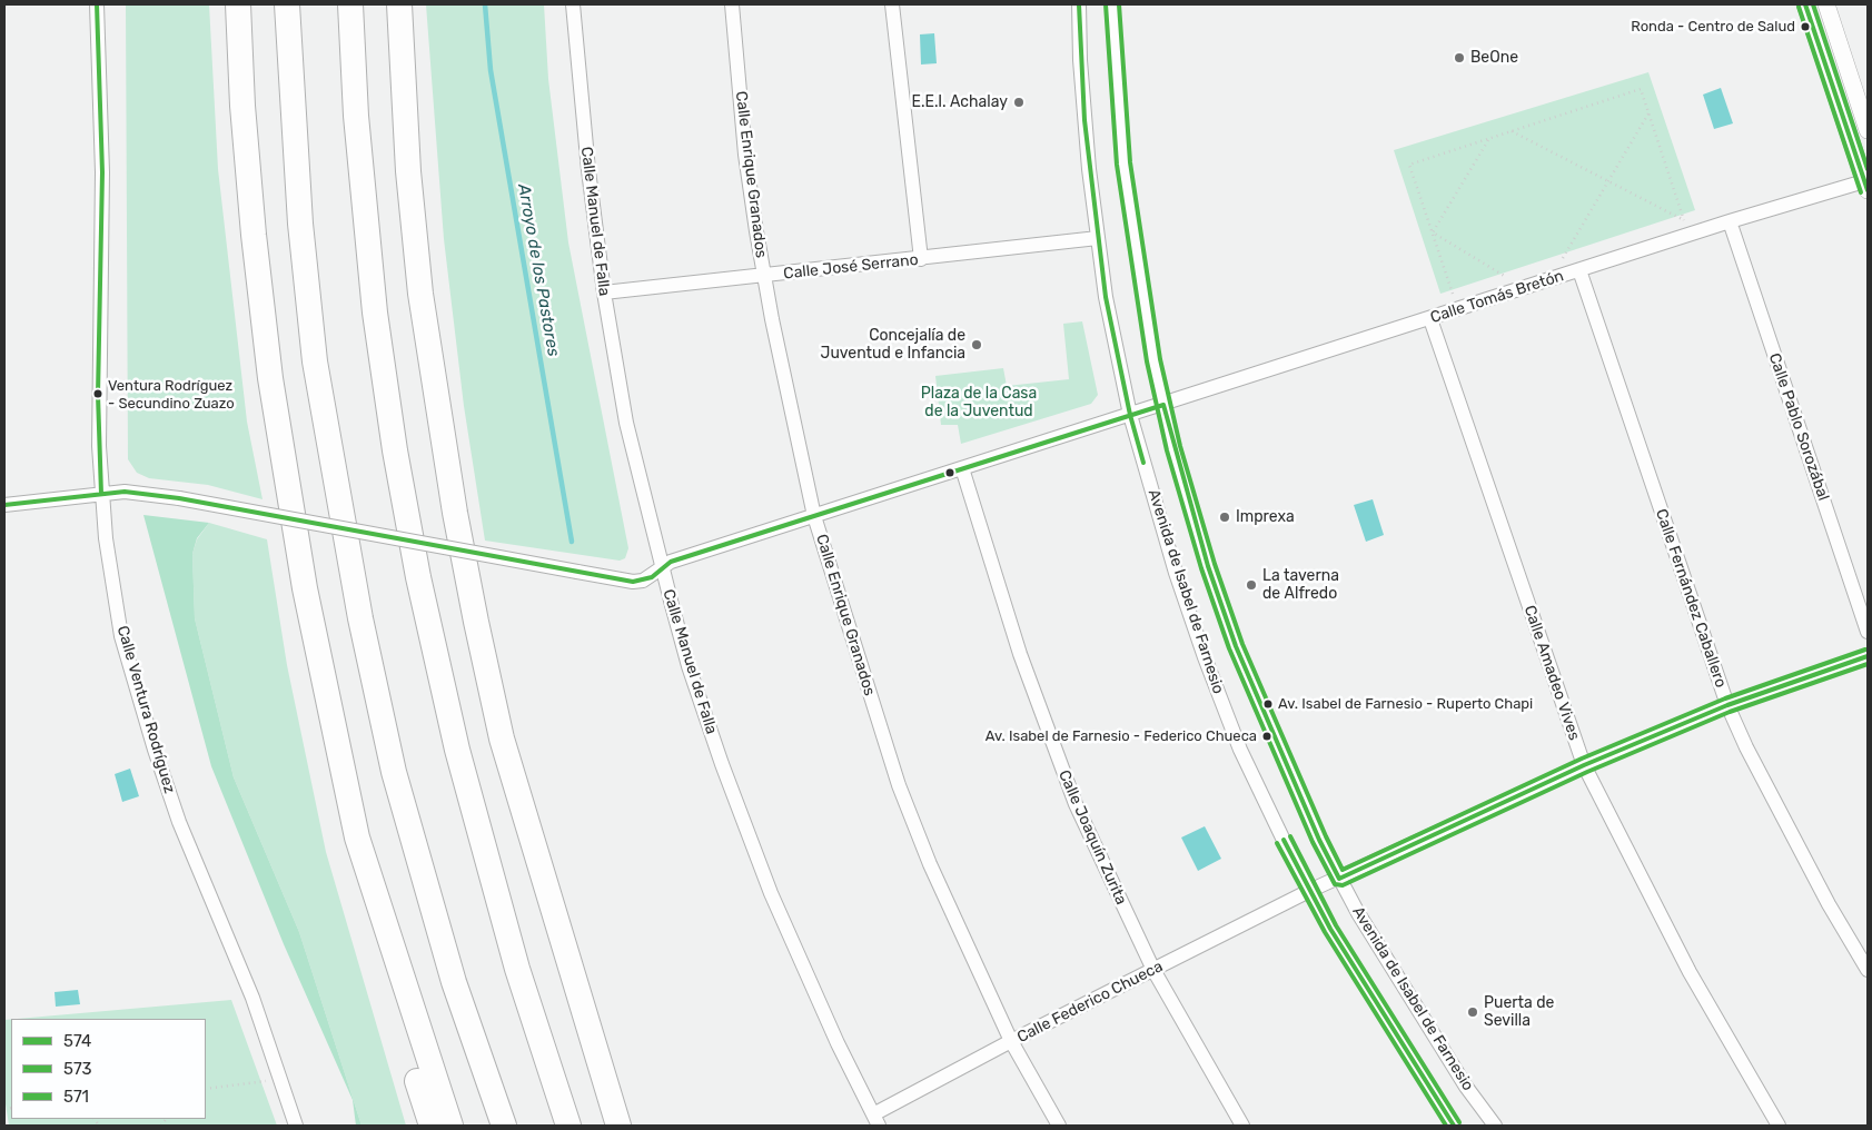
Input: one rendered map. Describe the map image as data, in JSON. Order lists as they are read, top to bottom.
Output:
{
  "streets": {
    "street": [
      "Calle Enrique Granados",
      "Calle Manuel de Falla",
      "Calle José Serrano",
      "Calle Tomás Bretón",
      "Calle Pablo Sorozábal",
      "Avenida de Isabel de Farnesio",
      "Calle Fernández Caballero",
      "Calle Amadeo Vives",
      "Calle Ventura Rodríguez",
      "Calle Joaquín Zurita",
      "Calle Federico Chueca"
    ]
  },
  "crossings": [
    ["Calle Enrique Granados", "Calle José Serrano"],
    ["Calle Enrique Granados", "Calle Tomás Bretón"],
    ["Calle Enrique Granados", "Calle Federico Chueca"],
    ["Calle Manuel de Falla", "Calle José Serrano"],
    ["Calle Manuel de Falla", "Calle Tomás Bretón"],
    ["Calle Manuel de Falla", "Calle Federico Chueca"],
    ["Calle José Serrano", "Avenida de Isabel de Farnesio"],
    ["Calle Tomás Bretón", "Calle Pablo Sorozábal"],
    ["Calle Tomás Bretón", "Avenida de Isabel de Farnesio"],
    ["Calle Tomás Bretón", "Calle Fernández Caballero"],
    ["Calle Tomás Bretón", "Calle Amadeo Vives"],
    ["Calle Tomás Bretón", "Calle Ventura Rodríguez"],
    ["Calle Tomás Bretón", "Calle Joaquín Zurita"],
    ["Avenida de Isabel de Farnesio", "Calle Federico Chueca"],
    ["Calle Fernández Caballero", "Calle Federico Chueca"],
    ["Calle Amadeo Vives", "Calle Federico Chueca"],
    ["Calle Joaquín Zurita", "Calle Federico Chueca"]
  ],
  "water": ["Arroyo de los Pastores"],
  "parks": ["Plaza de la Casa de la Juventud"],
  "places": [
    "Ronda - Centro de Salud",
    "BeOne",
    "E.E.I. Achalay",
    "Concejalía de Juventud e Infancia",
    "Ventura Rodríguez - Secundino Zuazo",
    "Imprexa",
    "La taverna de Alfredo",
    "Av. Isabel de Farnesio - Ruperto Chapi",
    "Av. Isabel de Farnesio - Federico Chueca",
    "Puerta de Sevilla"
  ],
  "lines": ["transit line 574", "transit line 573", "transit line 571"],
  "legend": ["574", "573", "571"]
}
